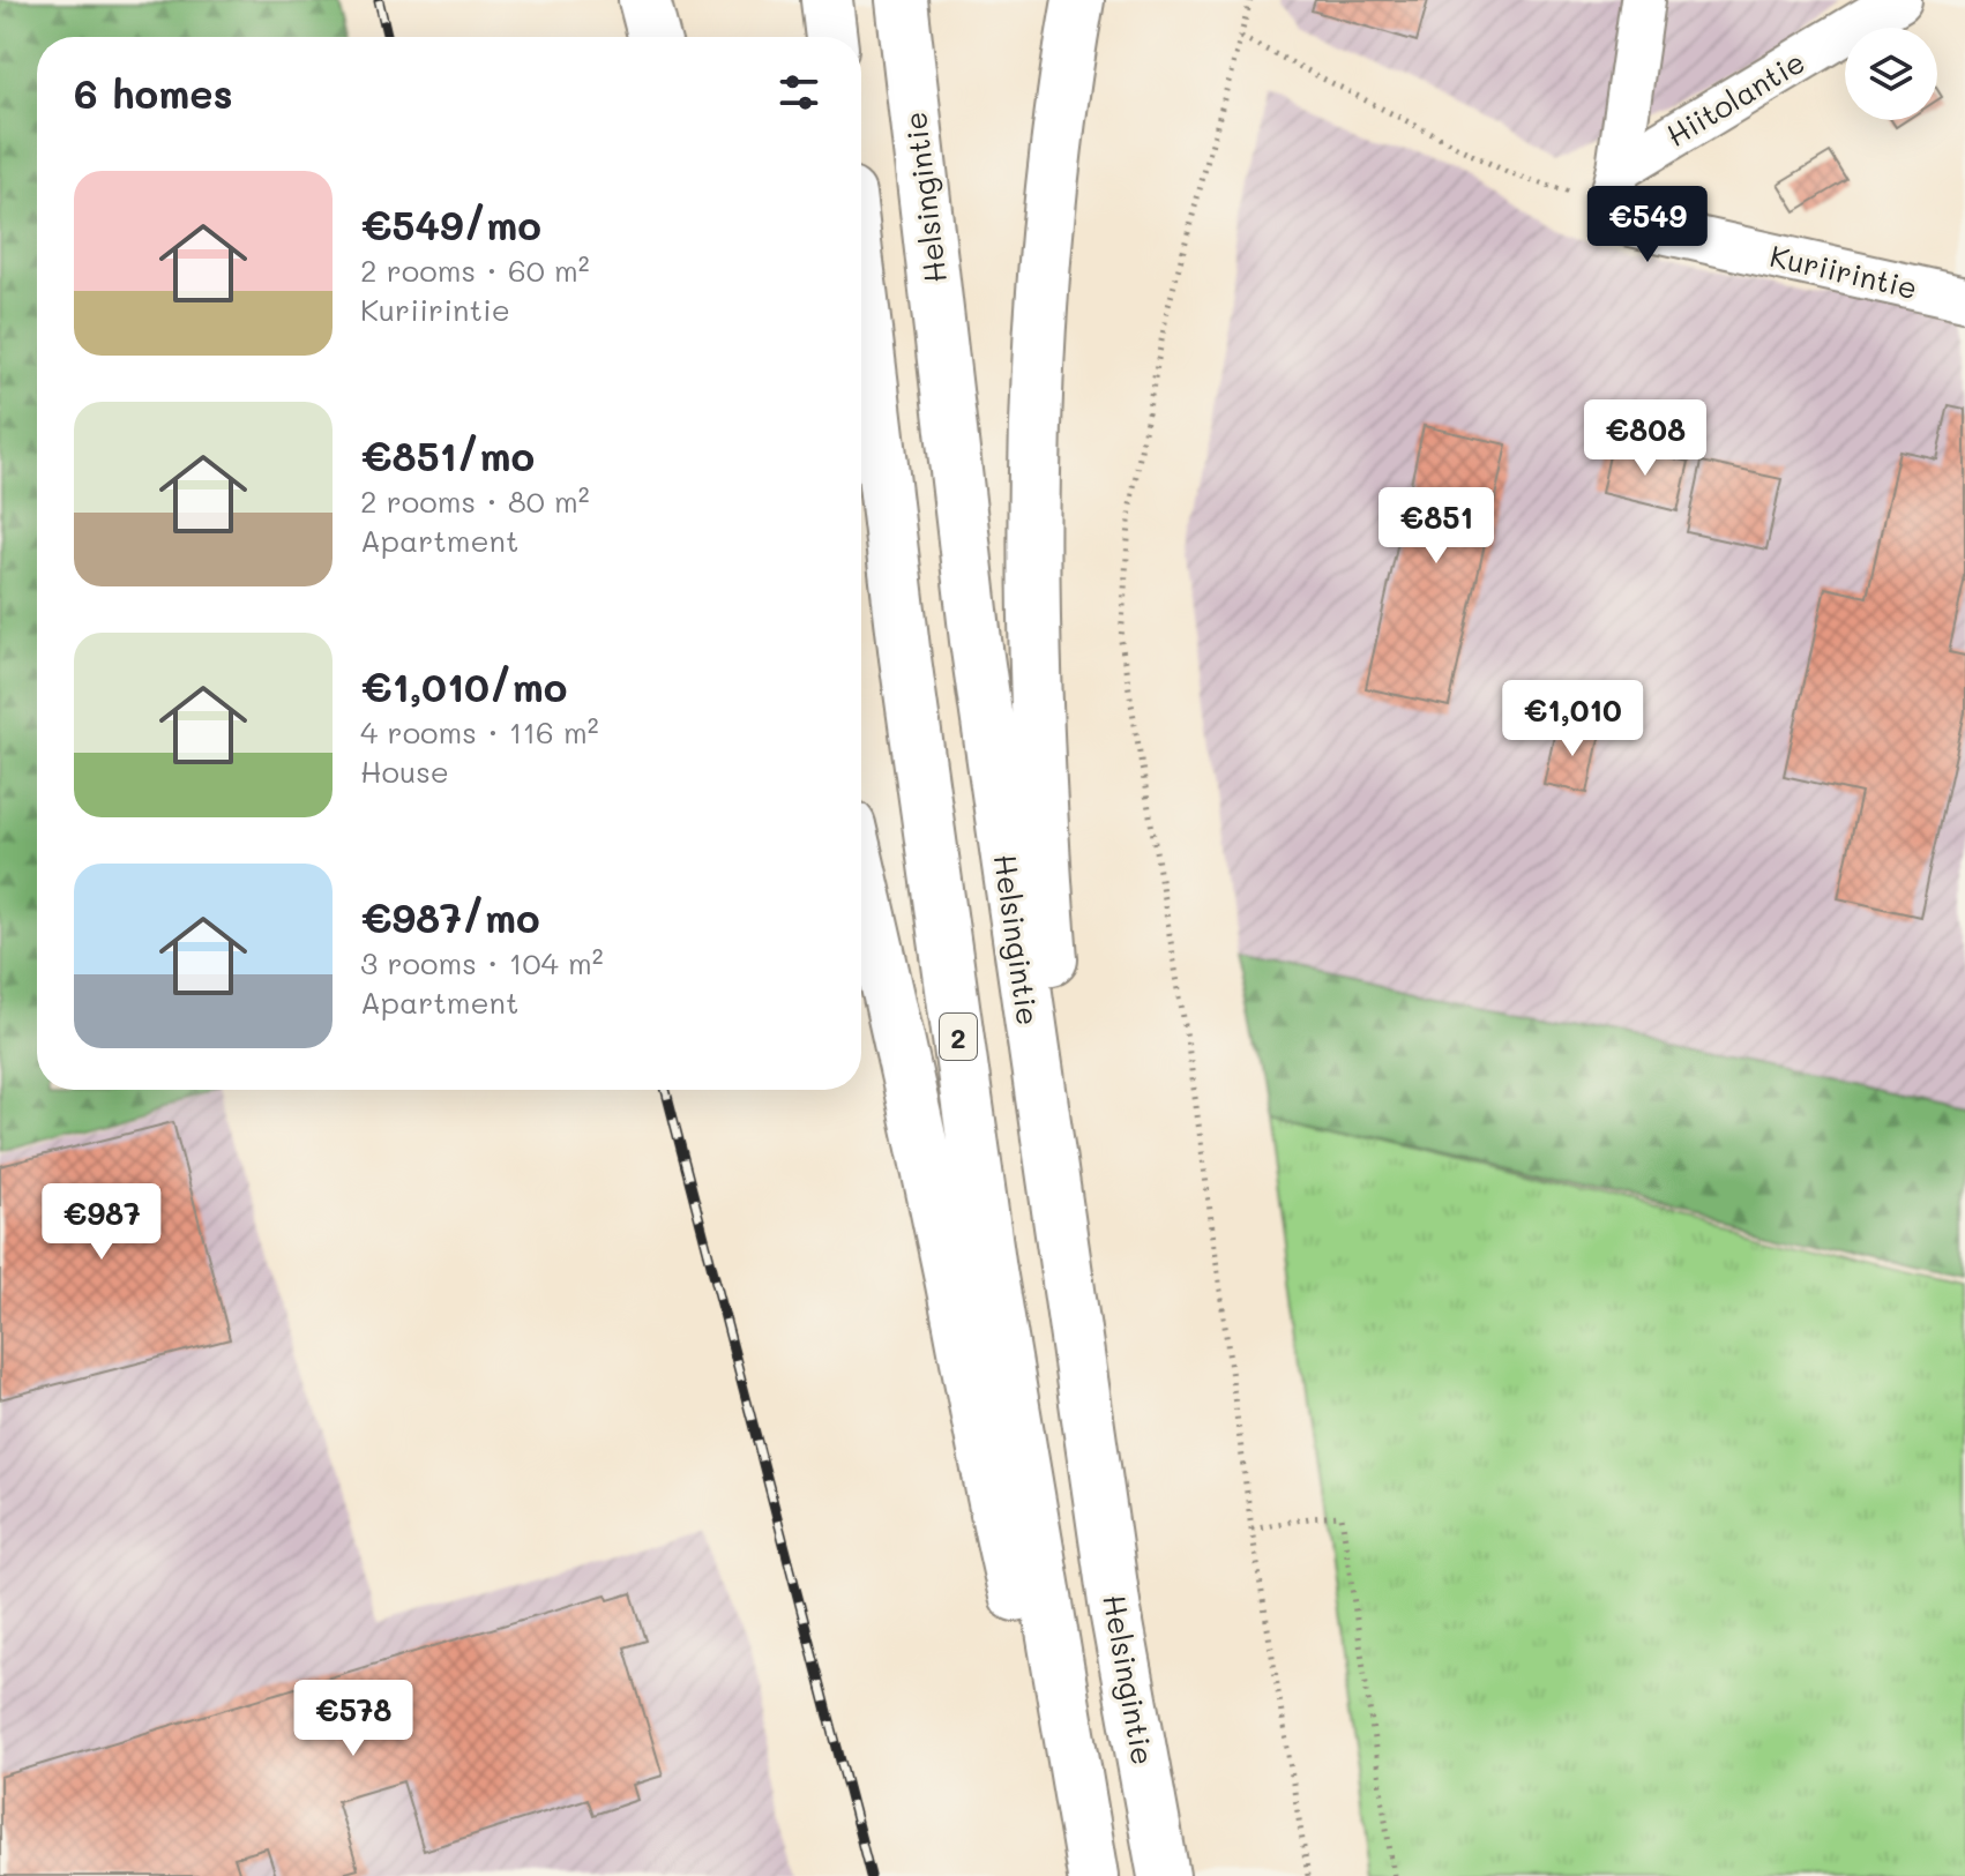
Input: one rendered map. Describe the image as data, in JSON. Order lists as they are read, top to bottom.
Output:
{
  "streets": {
    "highway": ["Helsingintie", "2"],
    "street": ["Hiitolantie", "Kuriirintie"]
  },
  "crossings": [
    ["Hiitolantie", "Kuriirintie"]
  ],
  "page": {
    "heading": "6 homes",
    "list": [
      {
        "name": "€549/mo",
        "note": "2 rooms · 60 m² · Kuriirintie"
      },
      {
        "name": "€851/mo",
        "note": "2 rooms · 80 m² · Apartment"
      },
      {
        "name": "€1,010/mo",
        "note": "4 rooms · 116 m² · House"
      },
      {
        "name": "€987/mo",
        "note": "3 rooms · 104 m² · Apartment"
      }
    ],
    "price": [
      "€549",
      "€808",
      "€851",
      "€1,010",
      "€987",
      "€578"
    ]
  }
}
